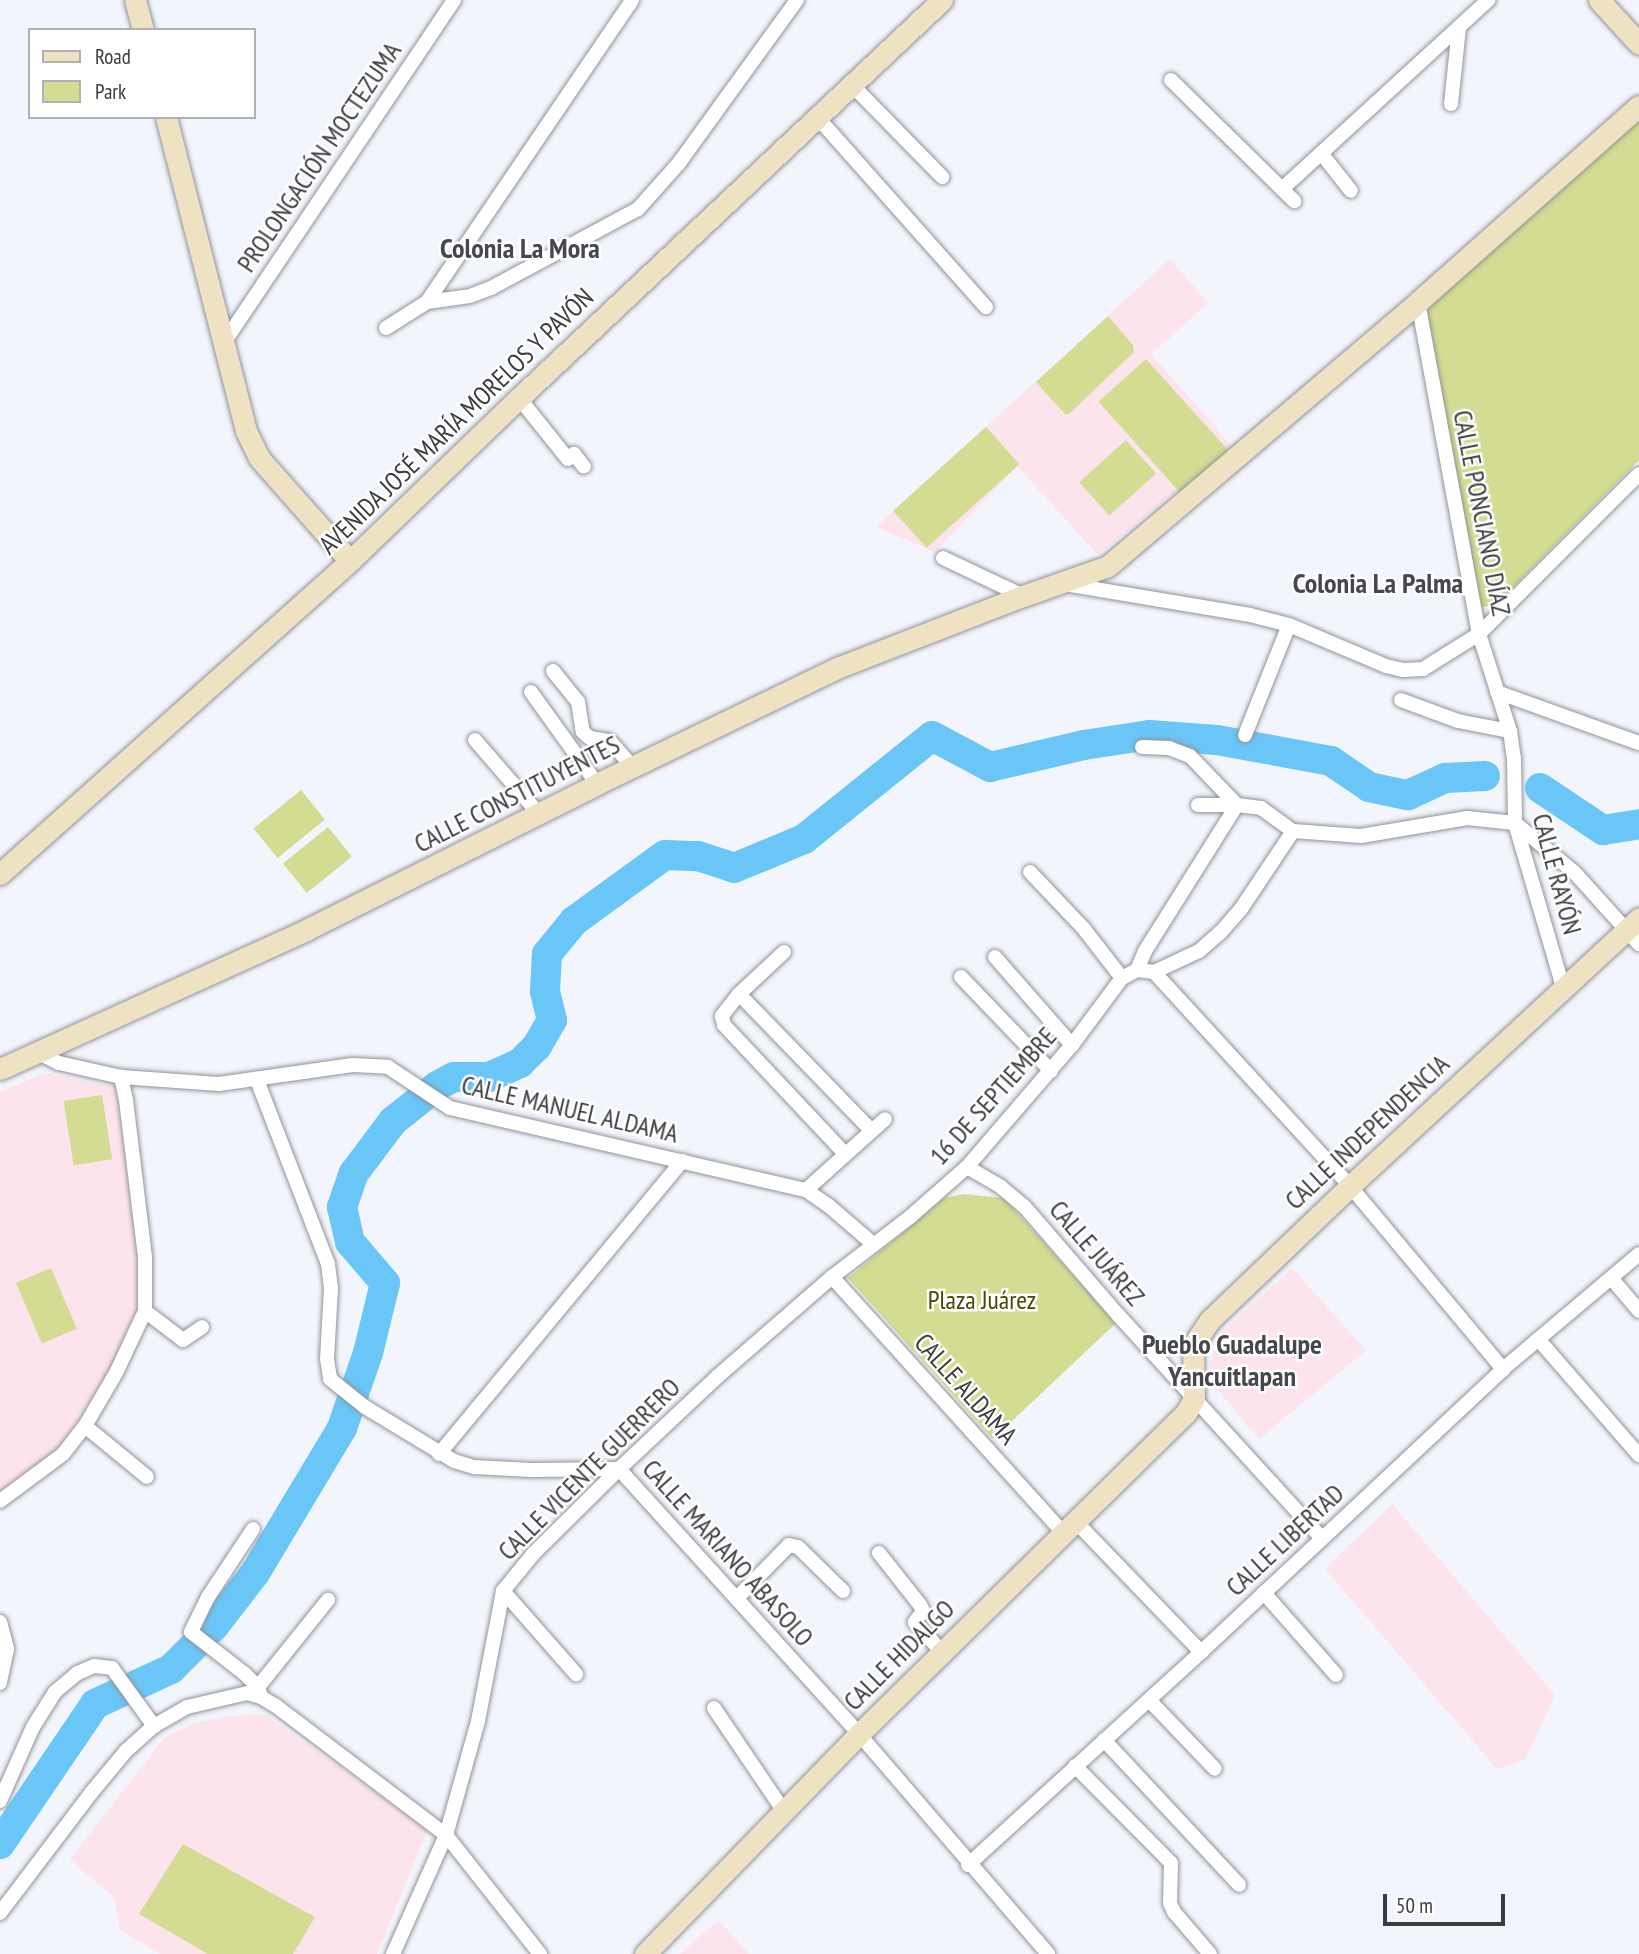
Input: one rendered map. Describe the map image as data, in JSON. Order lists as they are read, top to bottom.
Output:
{
  "streets": {
    "main road": [
      "AVENIDA JOSÉ MARÍA MORELOS Y PAVÓN",
      "CALLE CONSTITUYENTES",
      "CALLE INDEPENDENCIA",
      "CALLE HIDALGO"
    ],
    "street": [
      "PROLONGACIÓN MOCTEZUMA",
      "CALLE PONCIANO DÍAZ",
      "CALLE RAYÓN",
      "16 DE SEPTIEMBRE",
      "CALLE MANUEL ALDAMA",
      "CALLE JUÁREZ",
      "CALLE ALDAMA",
      "CALLE VICENTE GUERRERO",
      "CALLE LIBERTAD",
      "CALLE MARIANO ABASOLO"
    ]
  },
  "crossings": [
    ["CALLE PONCIANO DÍAZ", "CALLE CONSTITUYENTES"],
    ["CALLE PONCIANO DÍAZ", "CALLE RAYÓN"],
    ["CALLE CONSTITUYENTES", "CALLE MANUEL ALDAMA"],
    ["CALLE RAYÓN", "CALLE INDEPENDENCIA"],
    ["16 DE SEPTIEMBRE", "CALLE MANUEL ALDAMA"],
    ["16 DE SEPTIEMBRE", "CALLE JUÁREZ"],
    ["16 DE SEPTIEMBRE", "CALLE VICENTE GUERRERO"],
    ["CALLE MANUEL ALDAMA", "CALLE VICENTE GUERRERO"],
    ["CALLE MANUEL ALDAMA", "CALLE MARIANO ABASOLO"],
    ["CALLE INDEPENDENCIA", "CALLE JUÁREZ"],
    ["CALLE INDEPENDENCIA", "CALLE HIDALGO"],
    ["CALLE JUÁREZ", "CALLE LIBERTAD"],
    ["CALLE JUÁREZ", "CALLE HIDALGO"],
    ["CALLE ALDAMA", "CALLE VICENTE GUERRERO"],
    ["CALLE ALDAMA", "CALLE HIDALGO"],
    ["CALLE VICENTE GUERRERO", "CALLE MARIANO ABASOLO"],
    ["CALLE LIBERTAD", "CALLE MARIANO ABASOLO"],
    ["CALLE MARIANO ABASOLO", "CALLE HIDALGO"]
  ],
  "districts": ["Colonia La Mora", "Colonia La Palma", "Pueblo Guadalupe Yancuitlapan"],
  "parks": ["Plaza Juárez"],
  "legend": ["Road", "Park"],
  "scale_bar": "50 m"
}
